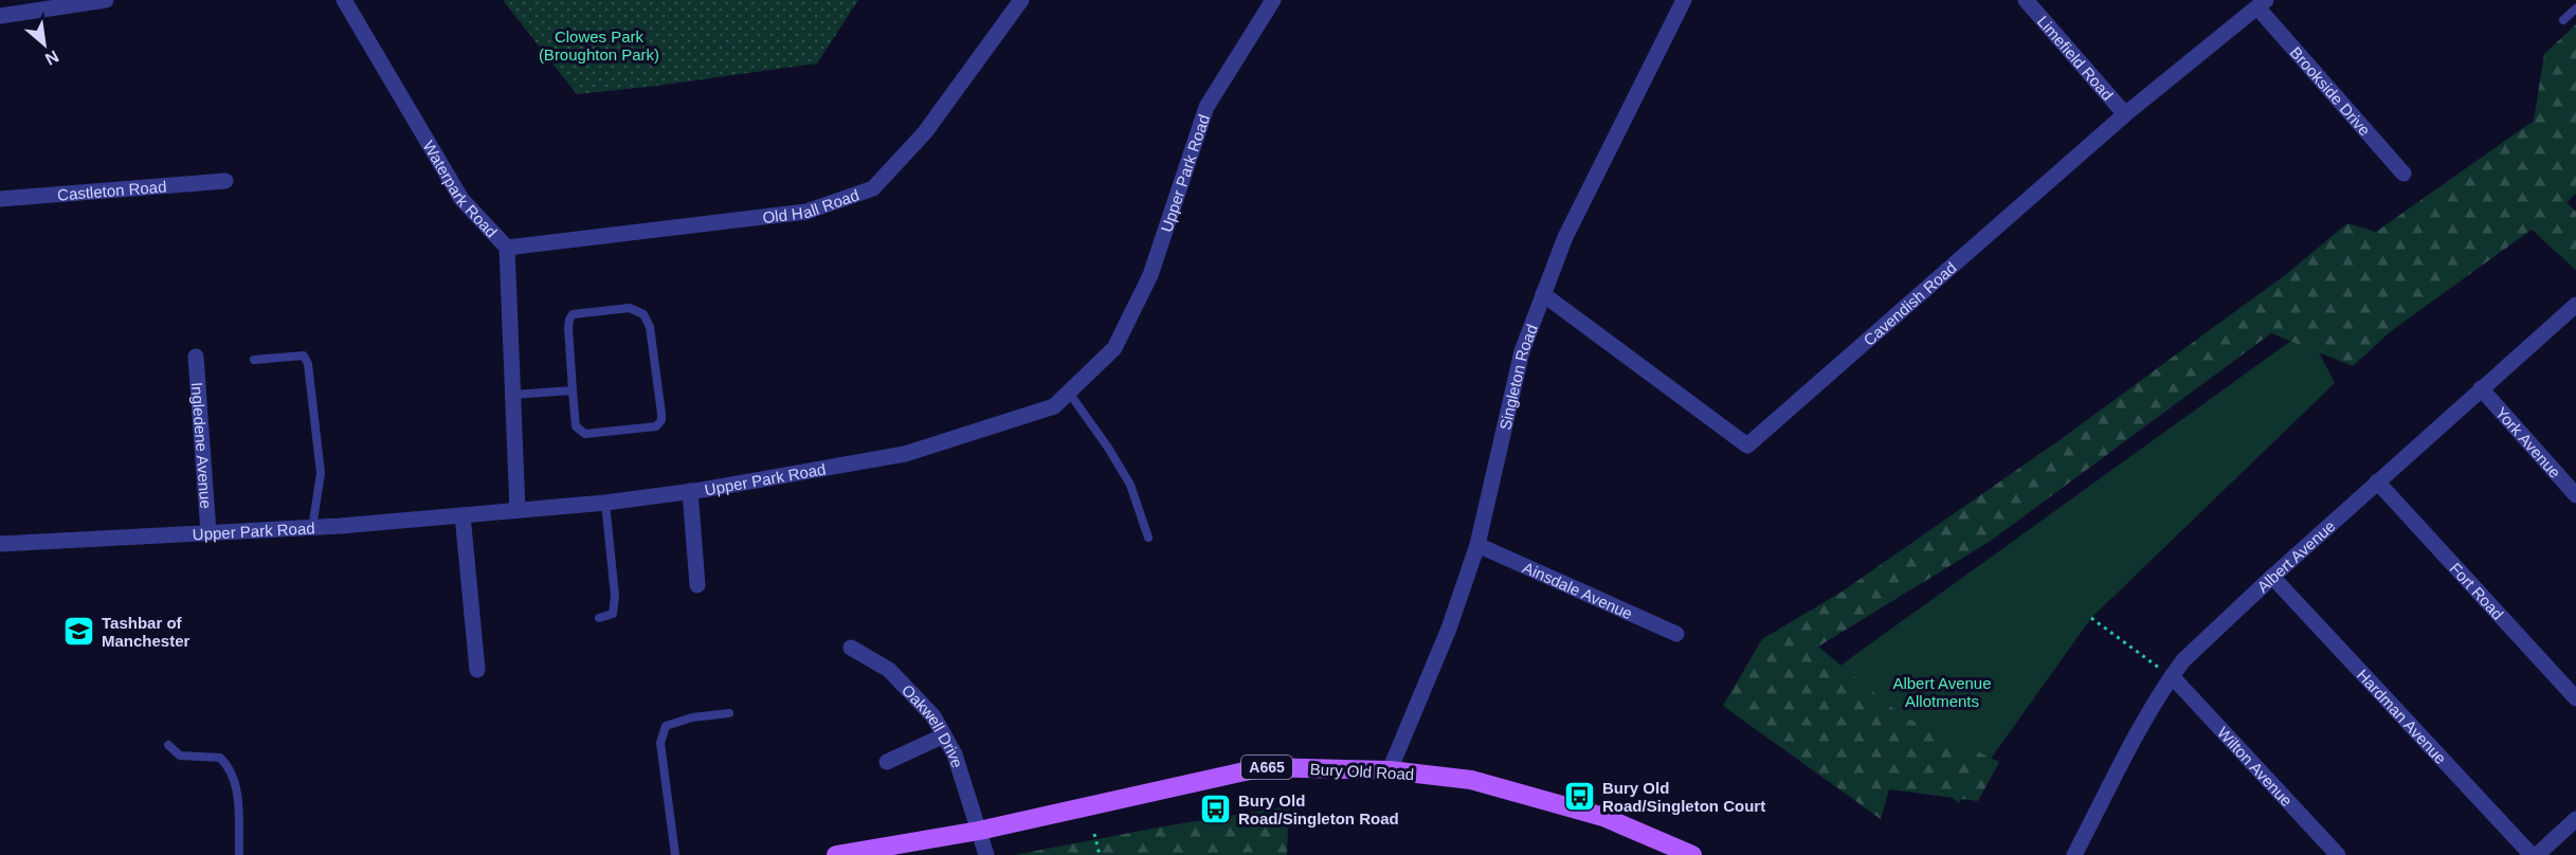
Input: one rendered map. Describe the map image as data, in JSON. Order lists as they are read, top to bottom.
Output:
{
  "streets": {
    "main road": ["A665", "Bury Old Road"],
    "street": [
      "Limefield Road",
      "Brookside Drive",
      "Upper Park Road",
      "Waterpark Road",
      "Castleton Road",
      "Old Hall Road",
      "Cavendish Road",
      "Singleton Road",
      "York Avenue",
      "Ingledene Avenue",
      "Albert Avenue",
      "Ainsdale Avenue",
      "Fort Road",
      "Hardman Avenue",
      "Oakwell Drive",
      "Wilton Avenue"
    ]
  },
  "crossings": [
    ["Limefield Road", "Cavendish Road"],
    ["Brookside Drive", "Cavendish Road"],
    ["Upper Park Road", "Waterpark Road"],
    ["Upper Park Road", "Ingledene Avenue"],
    ["Waterpark Road", "Old Hall Road"],
    ["Cavendish Road", "Singleton Road"],
    ["Singleton Road", "Ainsdale Avenue"],
    ["Singleton Road", "Bury Old Road"],
    ["York Avenue", "Albert Avenue"],
    ["Albert Avenue", "Fort Road"],
    ["Albert Avenue", "Hardman Avenue"],
    ["Albert Avenue", "Wilton Avenue"],
    ["Oakwell Drive", "Bury Old Road"]
  ],
  "parks": ["Clowes Park (Broughton Park)", "Albert Avenue Allotments"],
  "places": {
    "school or university": ["Tashbar of Manchester"],
    "bus stop": ["Bury Old Road/Singleton Court", "Bury Old Road/Singleton Road"]
  },
  "north": "bottom right"
}
